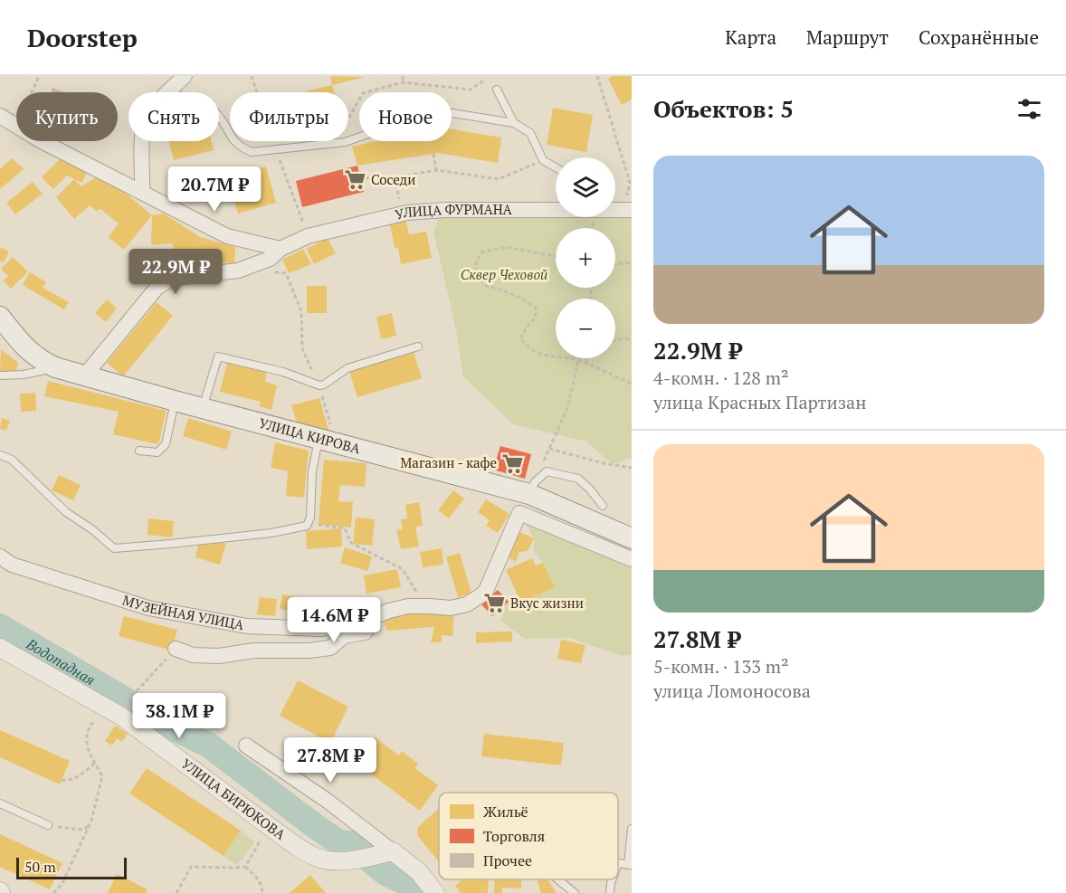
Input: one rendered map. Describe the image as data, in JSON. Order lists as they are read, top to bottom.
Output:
{
  "streets": {
    "main road": ["УЛИЦА КИРОВА"],
    "street": ["УЛИЦА ФУРМАНА", "МУЗЕЙНАЯ УЛИЦА", "УЛИЦА БИРЮКОВА"]
  },
  "crossings": [
    ["УЛИЦА ФУРМАНА", "УЛИЦА КИРОВА"]
  ],
  "water": ["Водопадная"],
  "parks": ["Сквер Чеховой"],
  "places": {
    "supermarket": ["Соседи", "Магазин - кафе", "Вкус жизни"]
  },
  "legend": ["Жильё", "Торговля", "Прочее"],
  "scale_bar": "50 m",
  "page": {
    "header": "Doorstep",
    "nav": ["Карта", "Маршрут", "Сохранённые"],
    "heading": "Объектов: 5",
    "chip": [
      "Купить",
      "Снять",
      "Фильтры",
      "Новое"
    ],
    "list": [
      {
        "name": "22.9M ₽",
        "note": "4-комн. · 128 m² · улица Красных Партизан"
      },
      {
        "name": "27.8M ₽",
        "note": "5-комн. · 133 m² · улица Ломоносова"
      }
    ],
    "map_buttons": ["+", "−"],
    "price": [
      "20.7M ₽",
      "22.9M ₽",
      "14.6M ₽",
      "38.1M ₽",
      "27.8M ₽"
    ],
    "scale": "50 m"
  }
}
